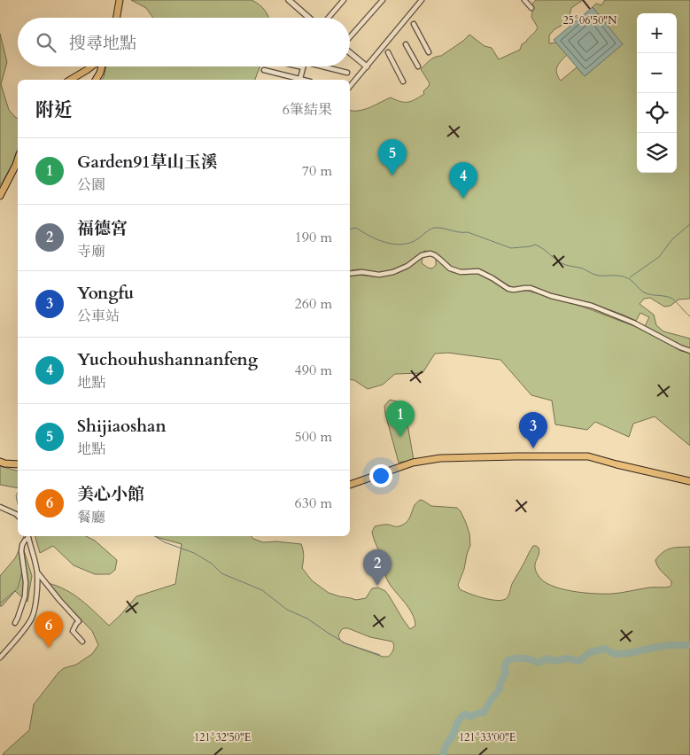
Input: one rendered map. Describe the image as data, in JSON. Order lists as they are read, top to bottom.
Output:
{
  "page": {
    "map_buttons": ["+", "−"],
    "search": "搜尋地點",
    "heading": ["附近", "6筆結果"],
    "list": [
      {
        "mark": "1",
        "name": "Garden91草山玉溪",
        "note": "公園",
        "value": "70 m"
      },
      {
        "mark": "2",
        "name": "福德宮",
        "note": "寺廟",
        "value": "190 m"
      },
      {
        "mark": "3",
        "name": "Yongfu",
        "note": "公車站",
        "value": "260 m"
      },
      {
        "mark": "4",
        "name": "Yuchouhushannanfeng",
        "note": "地點",
        "value": "490 m"
      },
      {
        "mark": "5",
        "name": "Shijiaoshan",
        "note": "地點",
        "value": "500 m"
      },
      {
        "mark": "6",
        "name": "美心小館",
        "note": "餐廳",
        "value": "630 m"
      }
    ],
    "pins": [
      "5",
      "4",
      "1",
      "3",
      "2",
      "6"
    ]
  },
  "coordinates": ["25°06'50\"N", "121°32'50\"E", "121°33'00\"E"]
}
